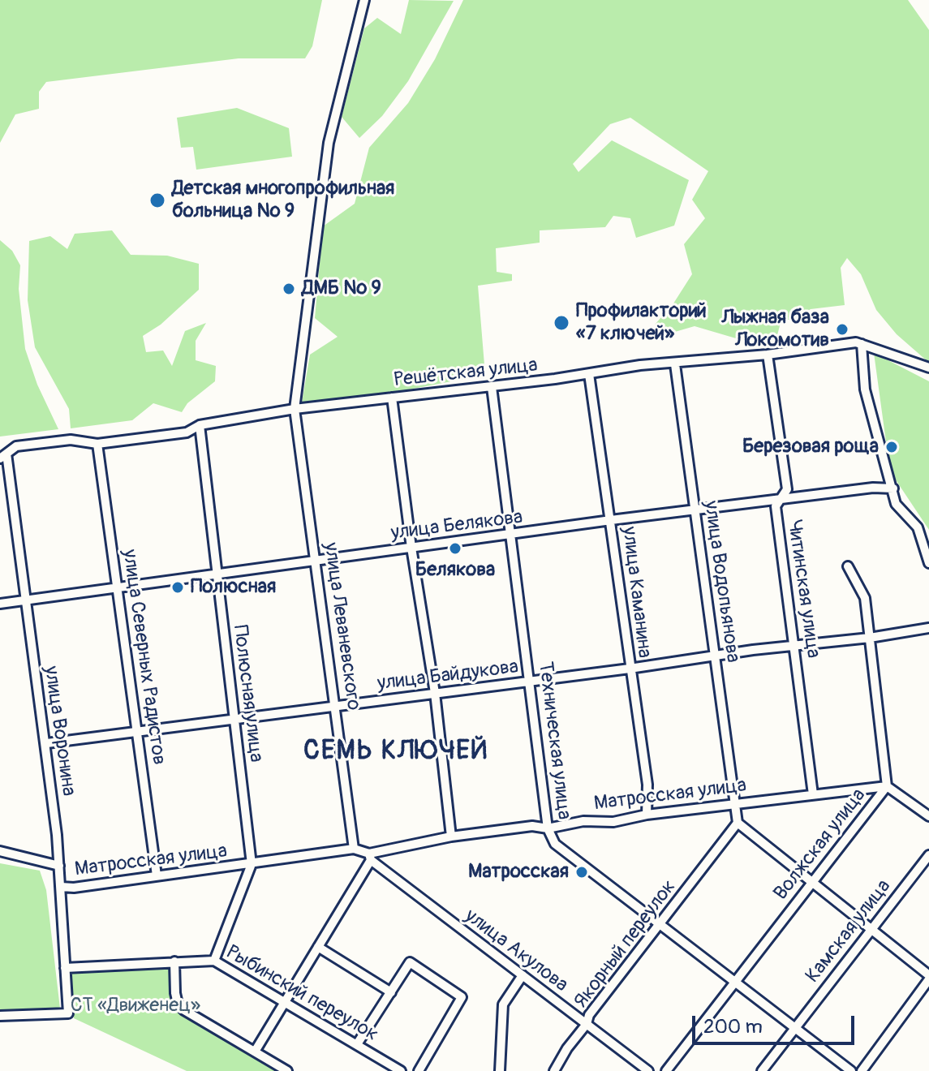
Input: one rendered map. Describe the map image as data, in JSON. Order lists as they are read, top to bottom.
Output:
{
  "streets": {
    "street": [
      "Решётская улица",
      "улица Белякова",
      "улица Водопьянова",
      "Читинская улица",
      "улица Каманина",
      "улица Леваневского",
      "улица Северных Радистов",
      "улица Байдукова",
      "Полюсная улица",
      "улица Воронина",
      "Техническая улица",
      "Матросская улица",
      "Волжская улица",
      "Камская улица",
      "Якорный переулок",
      "улица Акулова",
      "Рыбинский переулок"
    ]
  },
  "crossings": [
    ["Решётская улица", "улица Водопьянова"],
    ["Решётская улица", "Читинская улица"],
    ["Решётская улица", "улица Каманина"],
    ["Решётская улица", "улица Леваневского"],
    ["Решётская улица", "улица Северных Радистов"],
    ["Решётская улица", "Полюсная улица"],
    ["Решётская улица", "улица Воронина"],
    ["Решётская улица", "Техническая улица"],
    ["улица Белякова", "улица Водопьянова"],
    ["улица Белякова", "Читинская улица"],
    ["улица Белякова", "улица Каманина"],
    ["улица Белякова", "улица Леваневского"],
    ["улица Белякова", "улица Северных Радистов"],
    ["улица Белякова", "Полюсная улица"],
    ["улица Белякова", "улица Воронина"],
    ["улица Белякова", "Техническая улица"],
    ["улица Водопьянова", "улица Байдукова"],
    ["улица Водопьянова", "Матросская улица"],
    ["Читинская улица", "улица Байдукова"],
    ["Читинская улица", "Матросская улица"],
    ["улица Каманина", "улица Байдукова"],
    ["улица Каманина", "Матросская улица"],
    ["улица Леваневского", "улица Байдукова"],
    ["улица Леваневского", "Матросская улица"],
    ["улица Северных Радистов", "улица Байдукова"],
    ["улица Северных Радистов", "Матросская улица"],
    ["улица Байдукова", "Полюсная улица"],
    ["улица Байдукова", "улица Воронина"],
    ["улица Байдукова", "Техническая улица"],
    ["улица Байдукова", "Волжская улица"],
    ["Полюсная улица", "Матросская улица"],
    ["Полюсная улица", "Рыбинский переулок"],
    ["улица Воронина", "Матросская улица"],
    ["улица Воронина", "Рыбинский переулок"],
    ["Техническая улица", "Матросская улица"],
    ["Техническая улица", "Волжская улица"],
    ["Техническая улица", "Камская улица"],
    ["Техническая улица", "Якорный переулок"],
    ["Матросская улица", "Волжская улица"],
    ["Матросская улица", "улица Акулова"],
    ["Якорный переулок", "улица Акулова"]
  ],
  "districts": ["СЕМЬ КЛЮЧЕЙ"],
  "parks": ["СТ «Движенец»"],
  "places": [
    "Детская многопрофильная больница № 9",
    "ДМБ № 9",
    "Профилакторий «7 ключей»",
    "Лыжная база Локомотив",
    "Березовая роща",
    "Белякова",
    "Полюсная",
    "Матросская"
  ],
  "scale_bar": "200 m"
}
